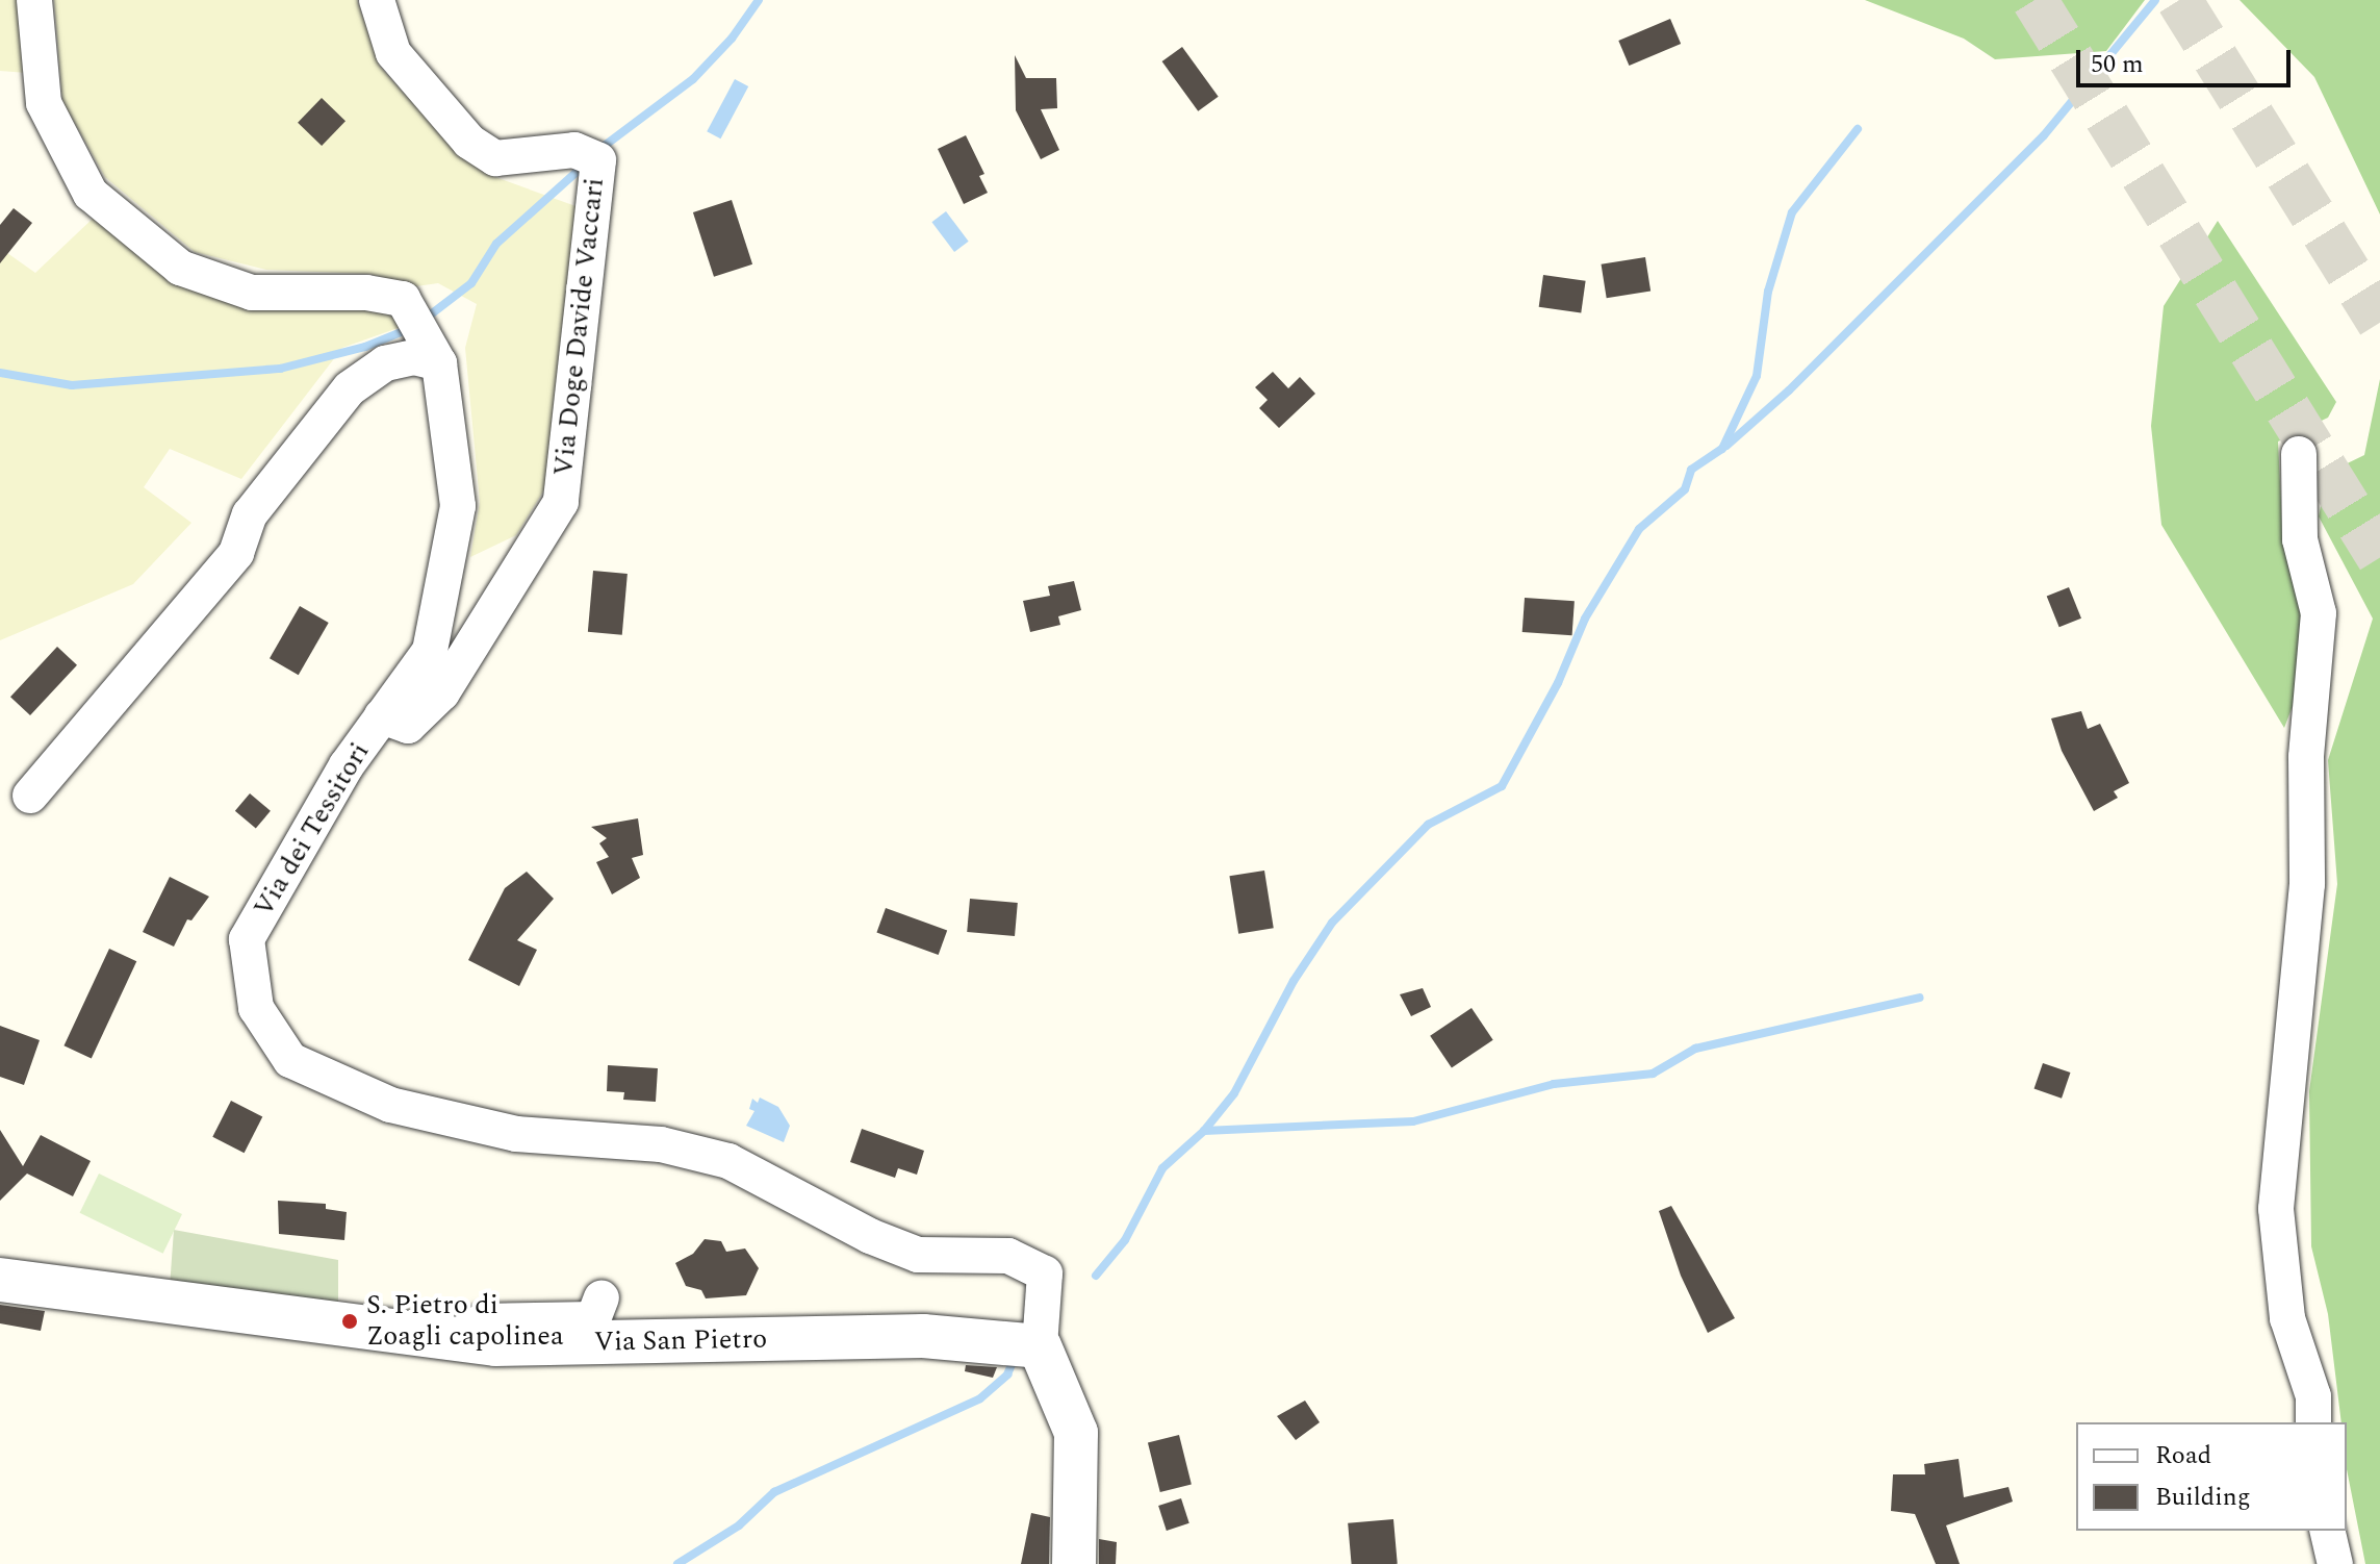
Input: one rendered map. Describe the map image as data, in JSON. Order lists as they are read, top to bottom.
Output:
{
  "streets": {
    "street": ["Via Doge Davide Vaccari", "Via dei Tessitori", "Via San Pietro"]
  },
  "crossings": [
    ["Via Doge Davide Vaccari", "Via dei Tessitori"],
    ["Via dei Tessitori", "Via San Pietro"]
  ],
  "places": ["S. Pietro di Zoagli capolinea"],
  "legend": ["Road", "Building"],
  "scale_bar": "50 m"
}
